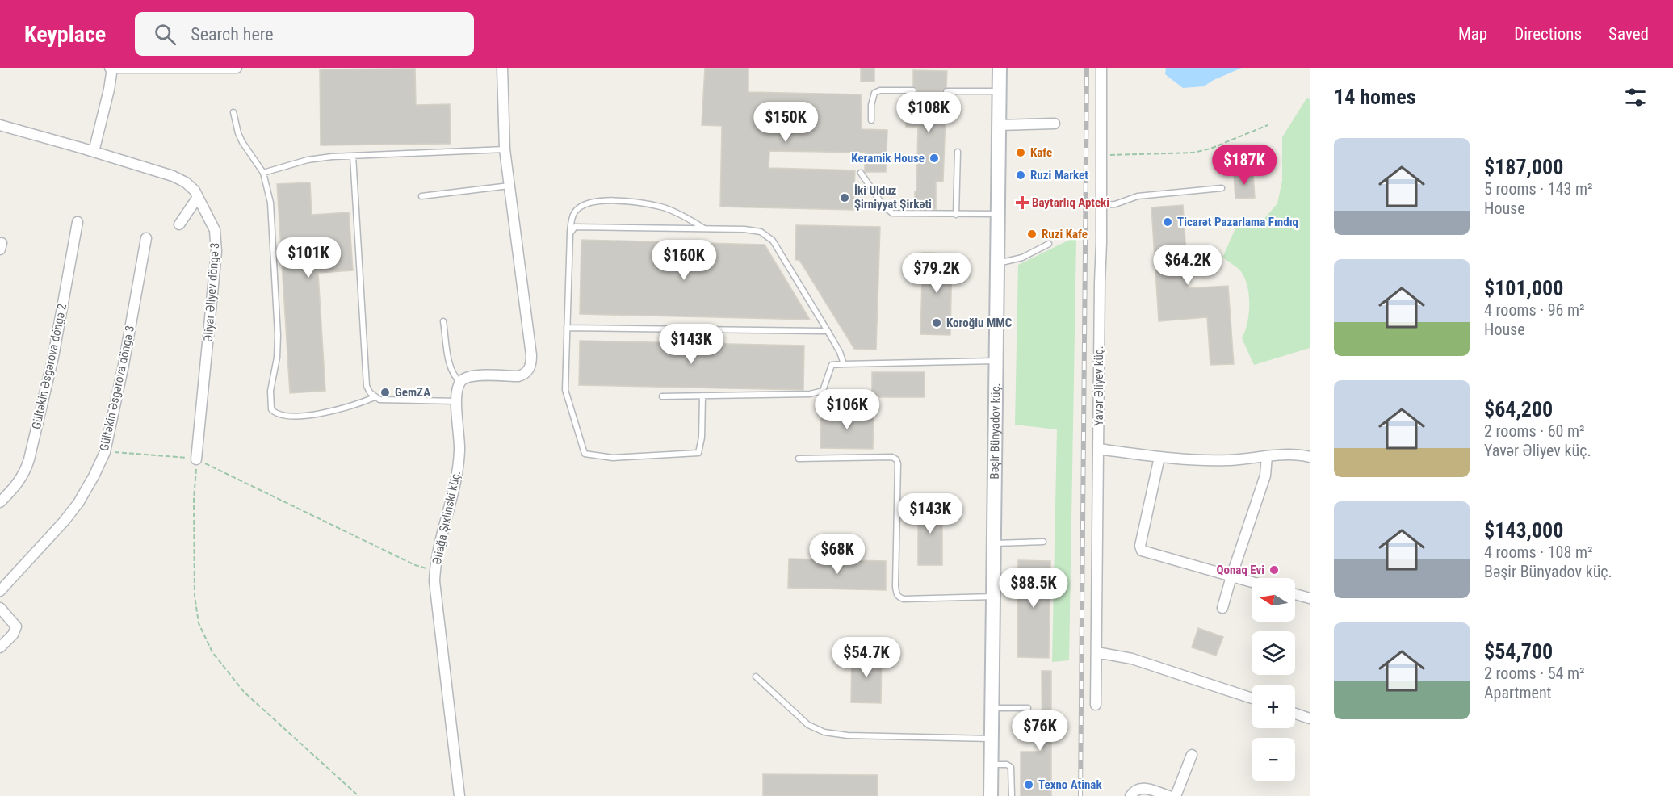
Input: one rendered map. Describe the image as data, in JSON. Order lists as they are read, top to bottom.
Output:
{
  "streets": {
    "street": [
      "Əliyar Əliyev döngə 3",
      "Gültəkin Əsgərova döngə 2",
      "Yavər Əliyev küç.",
      "Gültəkin Əsgərova döngə 3",
      "Bəşir Bünyadov küç.",
      "Əliağa Şıxlinski küç."
    ]
  },
  "places": {
    "other": [
      "Kafe",
      "Keramik House",
      "Ruzi Market",
      "İki Ulduz Şirniyyat Şirkəti",
      "Ticarət Pazarlama Fındıq",
      "Ruzi Kafe",
      "Koroğlu MMC",
      "GemZA",
      "Qonaq Evi",
      "Texno Atinak"
    ],
    "health": ["Baytarlıq Apteki"]
  },
  "north": "left",
  "page": {
    "header": "Keyplace",
    "search": "Search here",
    "nav": ["Map", "Directions", "Saved"],
    "heading": "14 homes",
    "price": [
      "$108K",
      "$150K",
      "$187K",
      "$101K",
      "$160K",
      "$64.2K",
      "$79.2K",
      "$143K",
      "$106K",
      "$143K",
      "$68K",
      "$88.5K",
      "$54.7K",
      "$76K"
    ],
    "list": [
      {
        "name": "$187,000",
        "note": "5 rooms · 143 m² · House"
      },
      {
        "name": "$101,000",
        "note": "4 rooms · 96 m² · House"
      },
      {
        "name": "$64,200",
        "note": "2 rooms · 60 m² · Yavər Əliyev küç."
      },
      {
        "name": "$143,000",
        "note": "4 rooms · 108 m² · Bəşir Bünyadov küç."
      },
      {
        "name": "$54,700",
        "note": "2 rooms · 54 m² · Apartment"
      }
    ],
    "map_buttons": ["+", "−"]
  }
}
